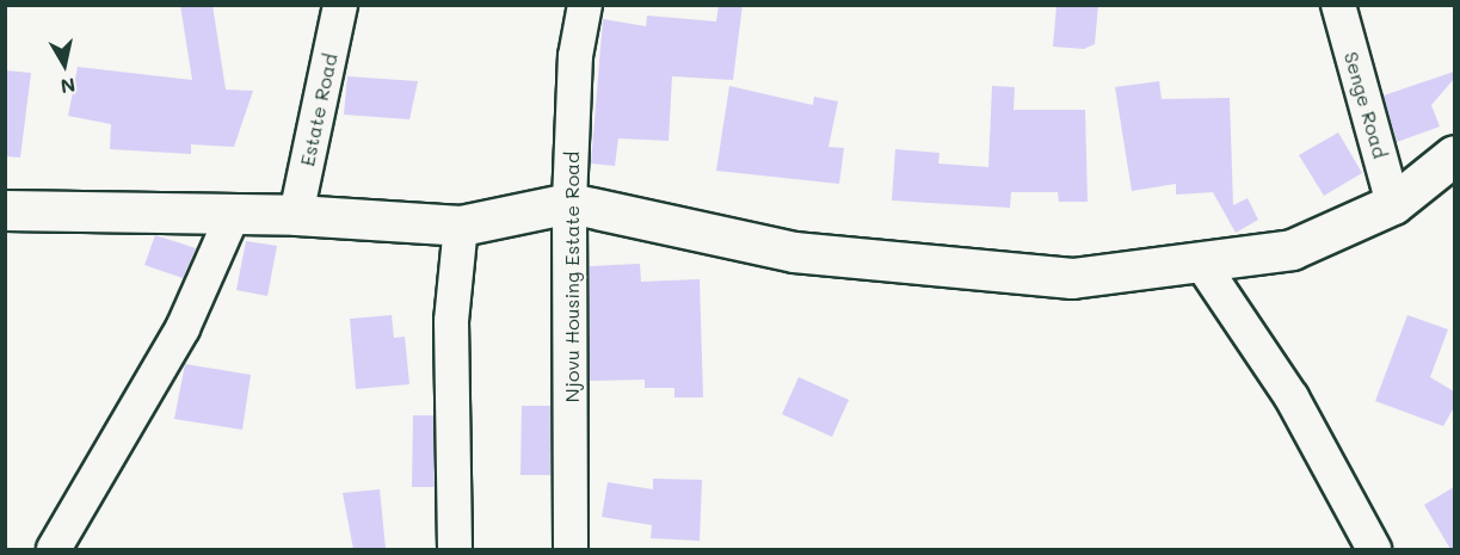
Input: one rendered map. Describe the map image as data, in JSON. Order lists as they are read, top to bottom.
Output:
{
  "streets": {
    "street": ["Senge Road", "Estate Road", "Njovu Housing Estate Road"]
  },
  "north": "bottom"
}
